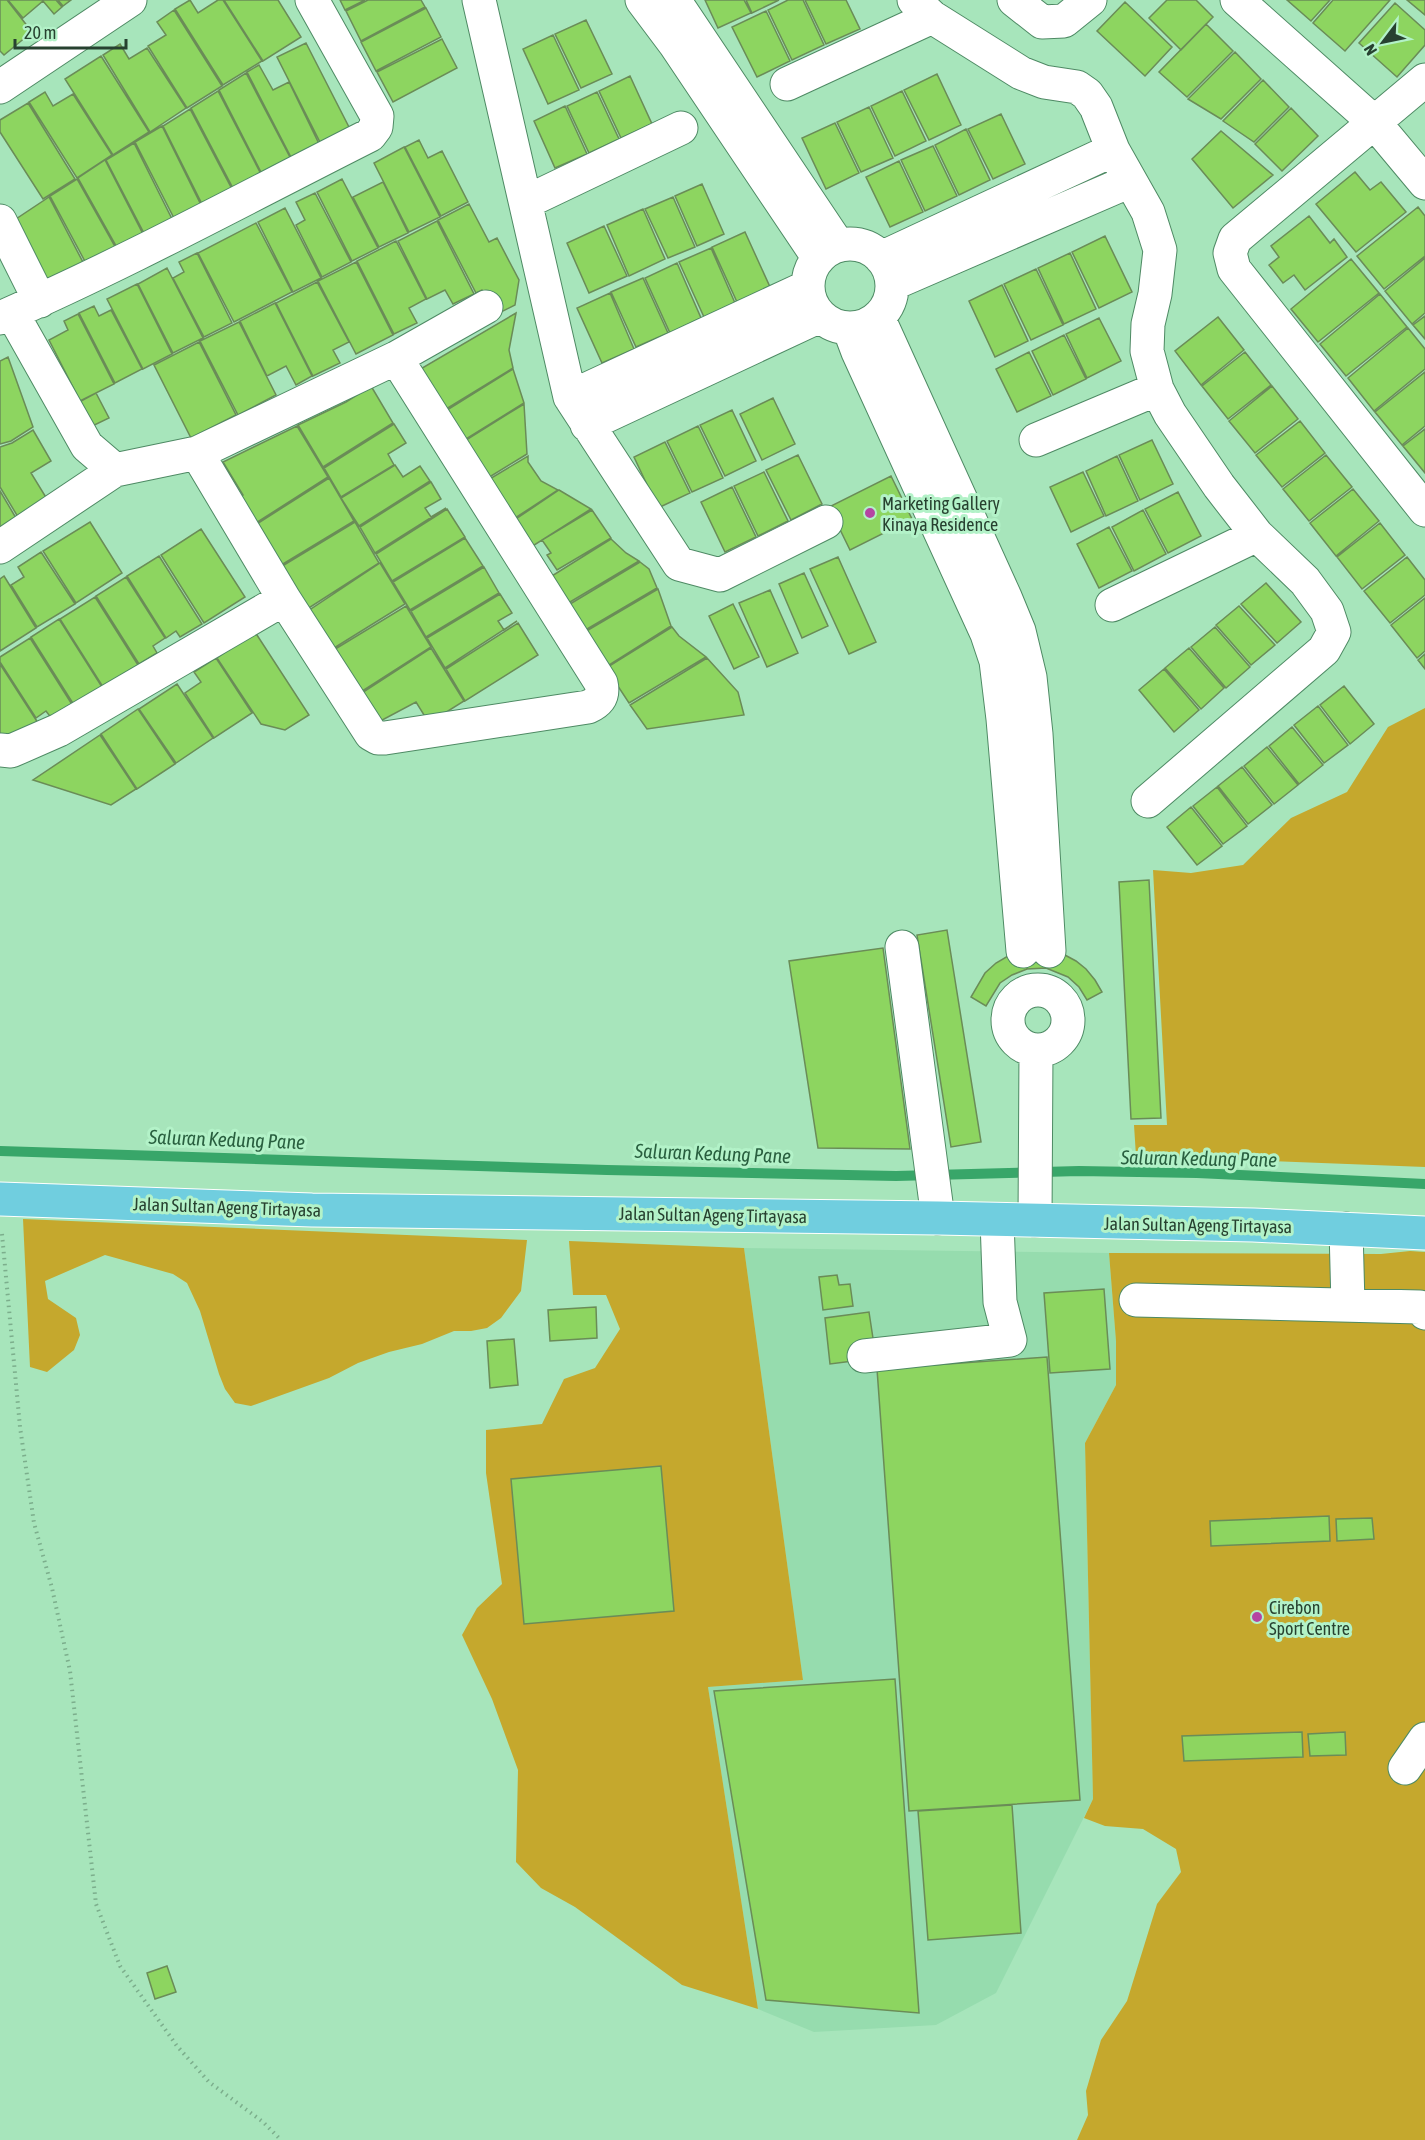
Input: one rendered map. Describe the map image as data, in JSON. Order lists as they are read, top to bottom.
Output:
{
  "streets": {
    "main road": ["Jalan Sultan Ageng Tirtayasa"]
  },
  "water": ["Saluran Kedung Pane"],
  "places": ["Marketing Gallery Kinaya Residence", "Cirebon Sport Centre"],
  "scale_bar": "20 m",
  "north": "bottom left"
}
